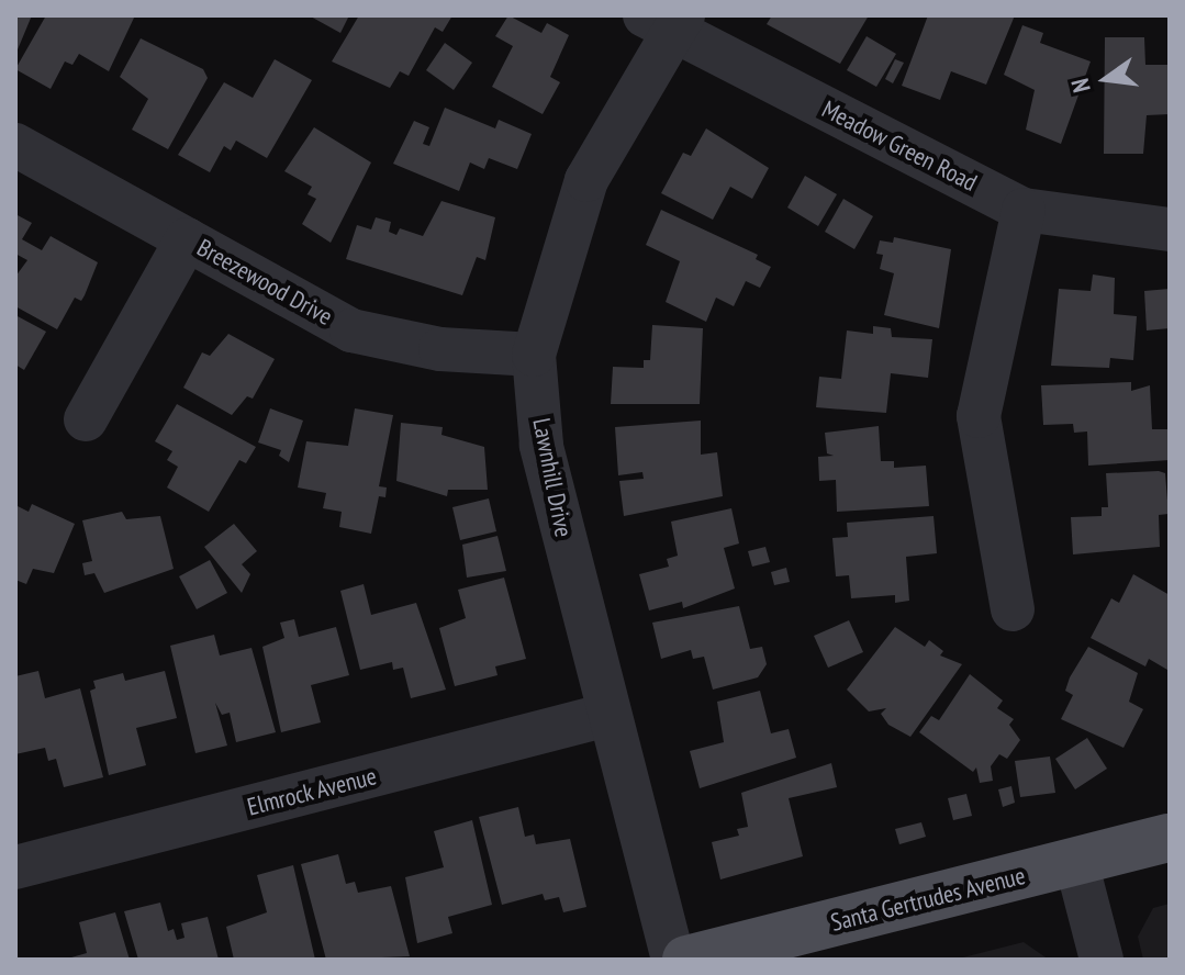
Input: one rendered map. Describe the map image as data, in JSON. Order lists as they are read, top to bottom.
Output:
{
  "streets": {
    "main road": ["Santa Gertrudes Avenue"],
    "street": [
      "Meadow Green Road",
      "Breezewood Drive",
      "Lawnhill Drive",
      "Elmrock Avenue"
    ]
  },
  "crossings": [
    ["Meadow Green Road", "Lawnhill Drive"],
    ["Breezewood Drive", "Lawnhill Drive"],
    ["Lawnhill Drive", "Elmrock Avenue"]
  ],
  "north": "left"
}
